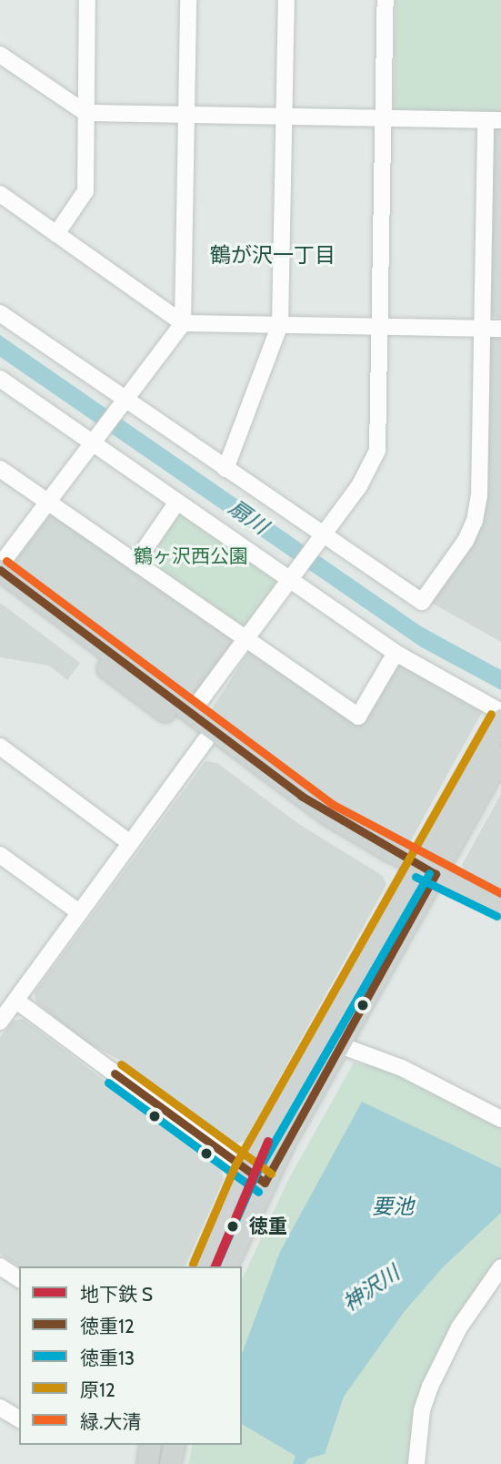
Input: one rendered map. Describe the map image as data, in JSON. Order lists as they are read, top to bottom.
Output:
{
  "districts": ["鶴が沢一丁目"],
  "water": ["扇川", "要池", "神沢川"],
  "parks": ["鶴ヶ沢西公園"],
  "places": ["徳重"],
  "lines": [
    "transit line 緑.大清",
    "transit line 徳重12",
    "transit line 原12",
    "transit line 徳重13",
    "metro line S"
  ],
  "legend": [
    "地下鉄 S",
    "徳重12",
    "徳重13",
    "原12",
    "緑.大清"
  ]
}
